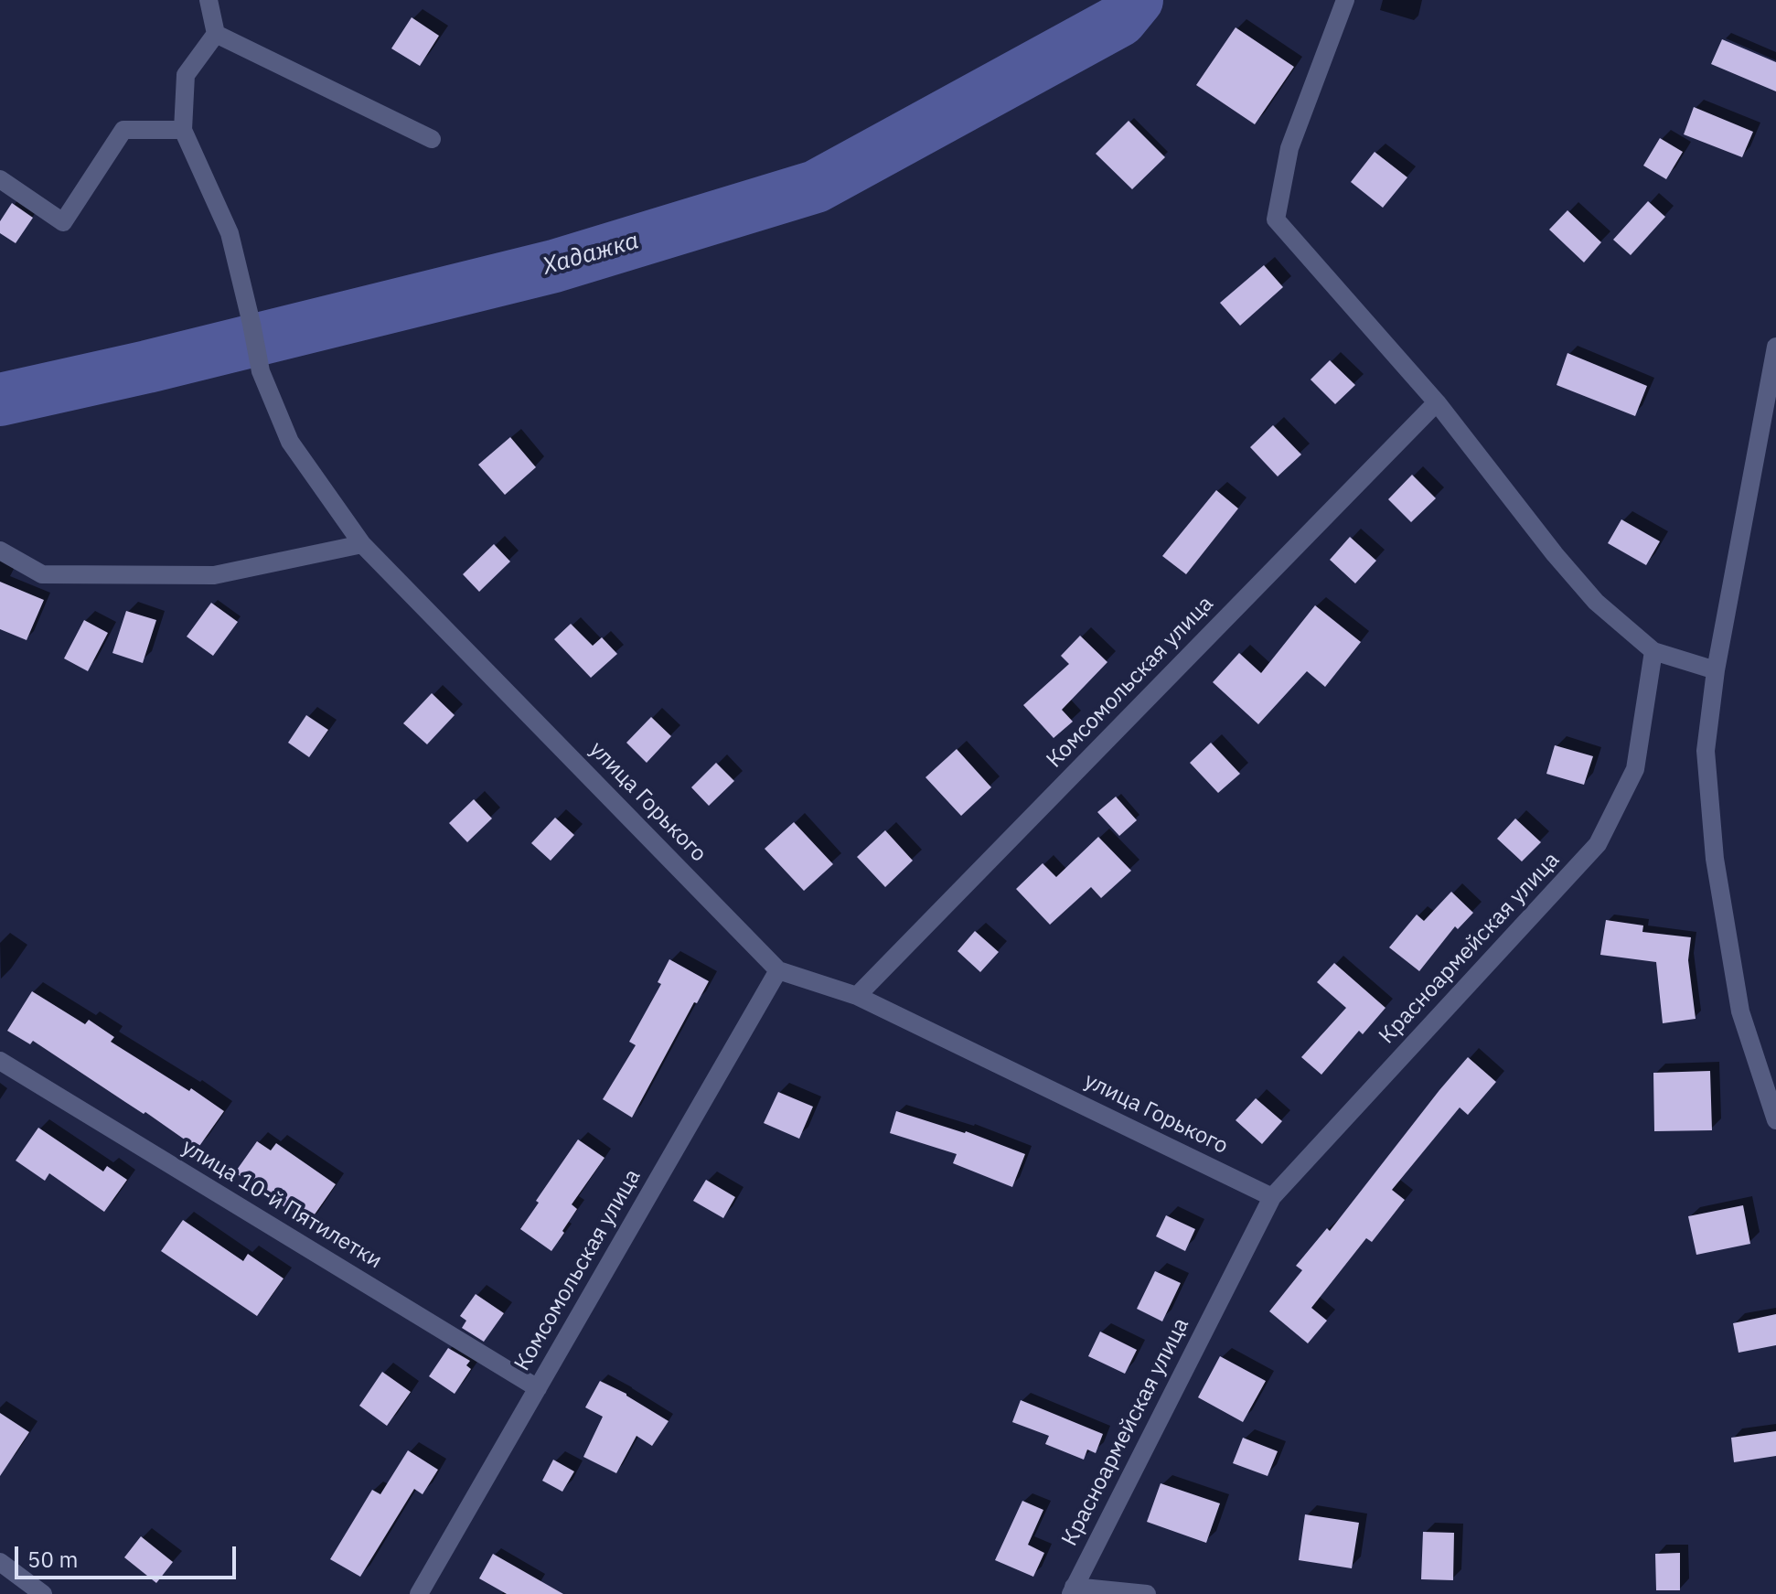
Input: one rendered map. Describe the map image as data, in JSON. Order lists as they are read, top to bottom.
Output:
{
  "streets": {
    "street": [
      "Комсомольская улица",
      "улица Горького",
      "Красноармейская улица",
      "улица 10-й Пятилетки"
    ]
  },
  "crossings": [
    ["Комсомольская улица", "улица Горького"],
    ["Комсомольская улица", "улица 10-й Пятилетки"],
    ["улица Горького", "Красноармейская улица"]
  ],
  "water": ["Хадажка"],
  "scale_bar": "50 m"
}
